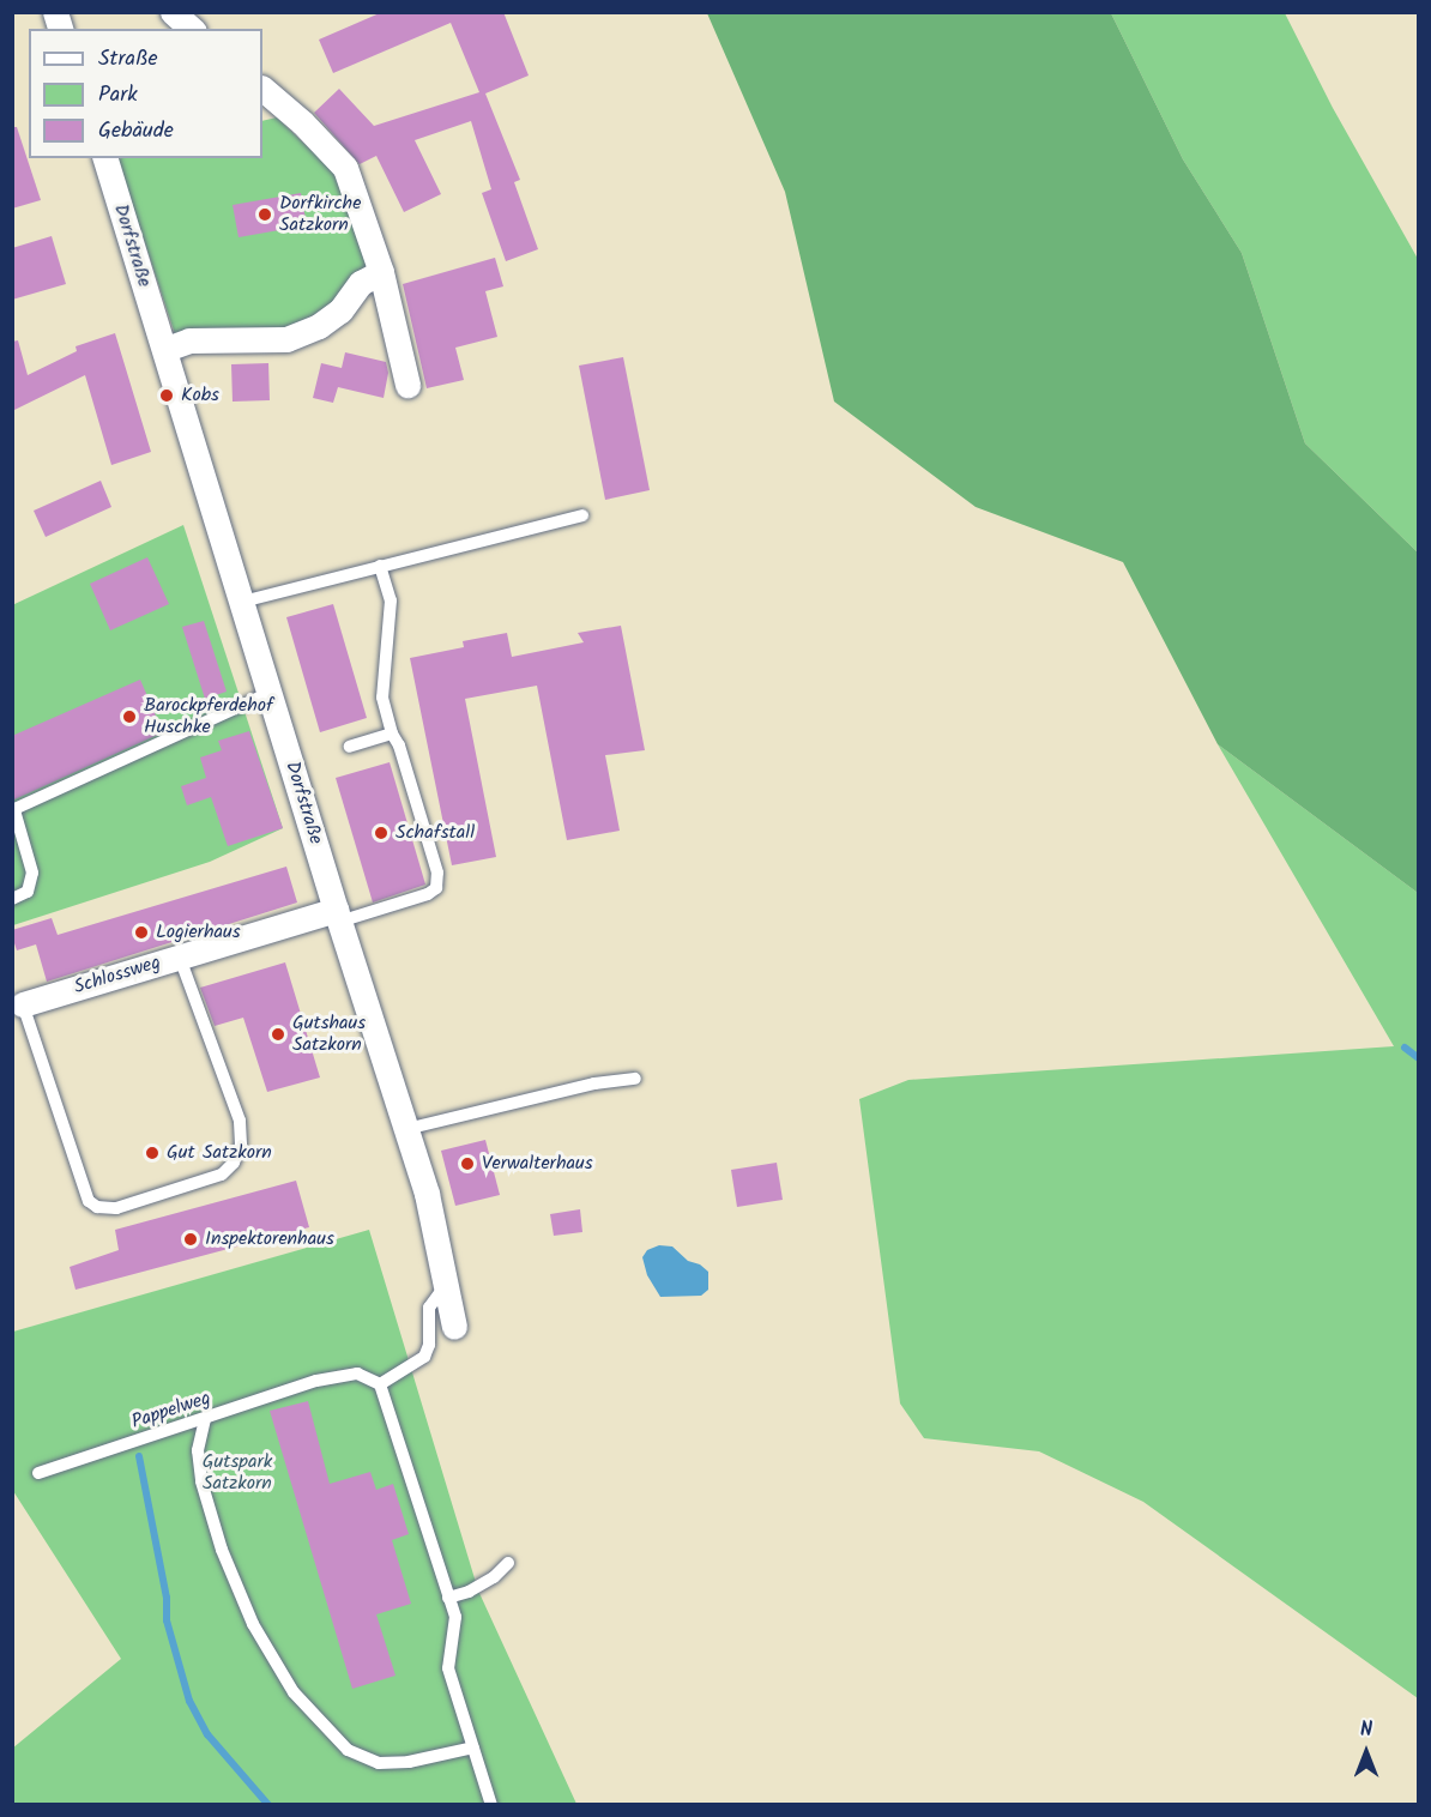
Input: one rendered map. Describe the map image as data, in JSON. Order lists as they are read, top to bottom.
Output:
{
  "streets": {
    "street": ["Dorfstraße", "Schlossweg"],
    "lane": ["Pappelweg"]
  },
  "crossings": [
    ["Dorfstraße", "Schlossweg"]
  ],
  "parks": ["Gutspark Satzkorn"],
  "places": [
    "Dorfkirche Satzkorn",
    "Kobs",
    "Barockpferdehof Huschke",
    "Schafstall",
    "Logierhaus",
    "Gutshaus Satzkorn",
    "Gut Satzkorn",
    "Verwalterhaus",
    "Inspektorenhaus"
  ],
  "legend": ["Straße", "Park", "Gebäude"],
  "north": "top"
}
